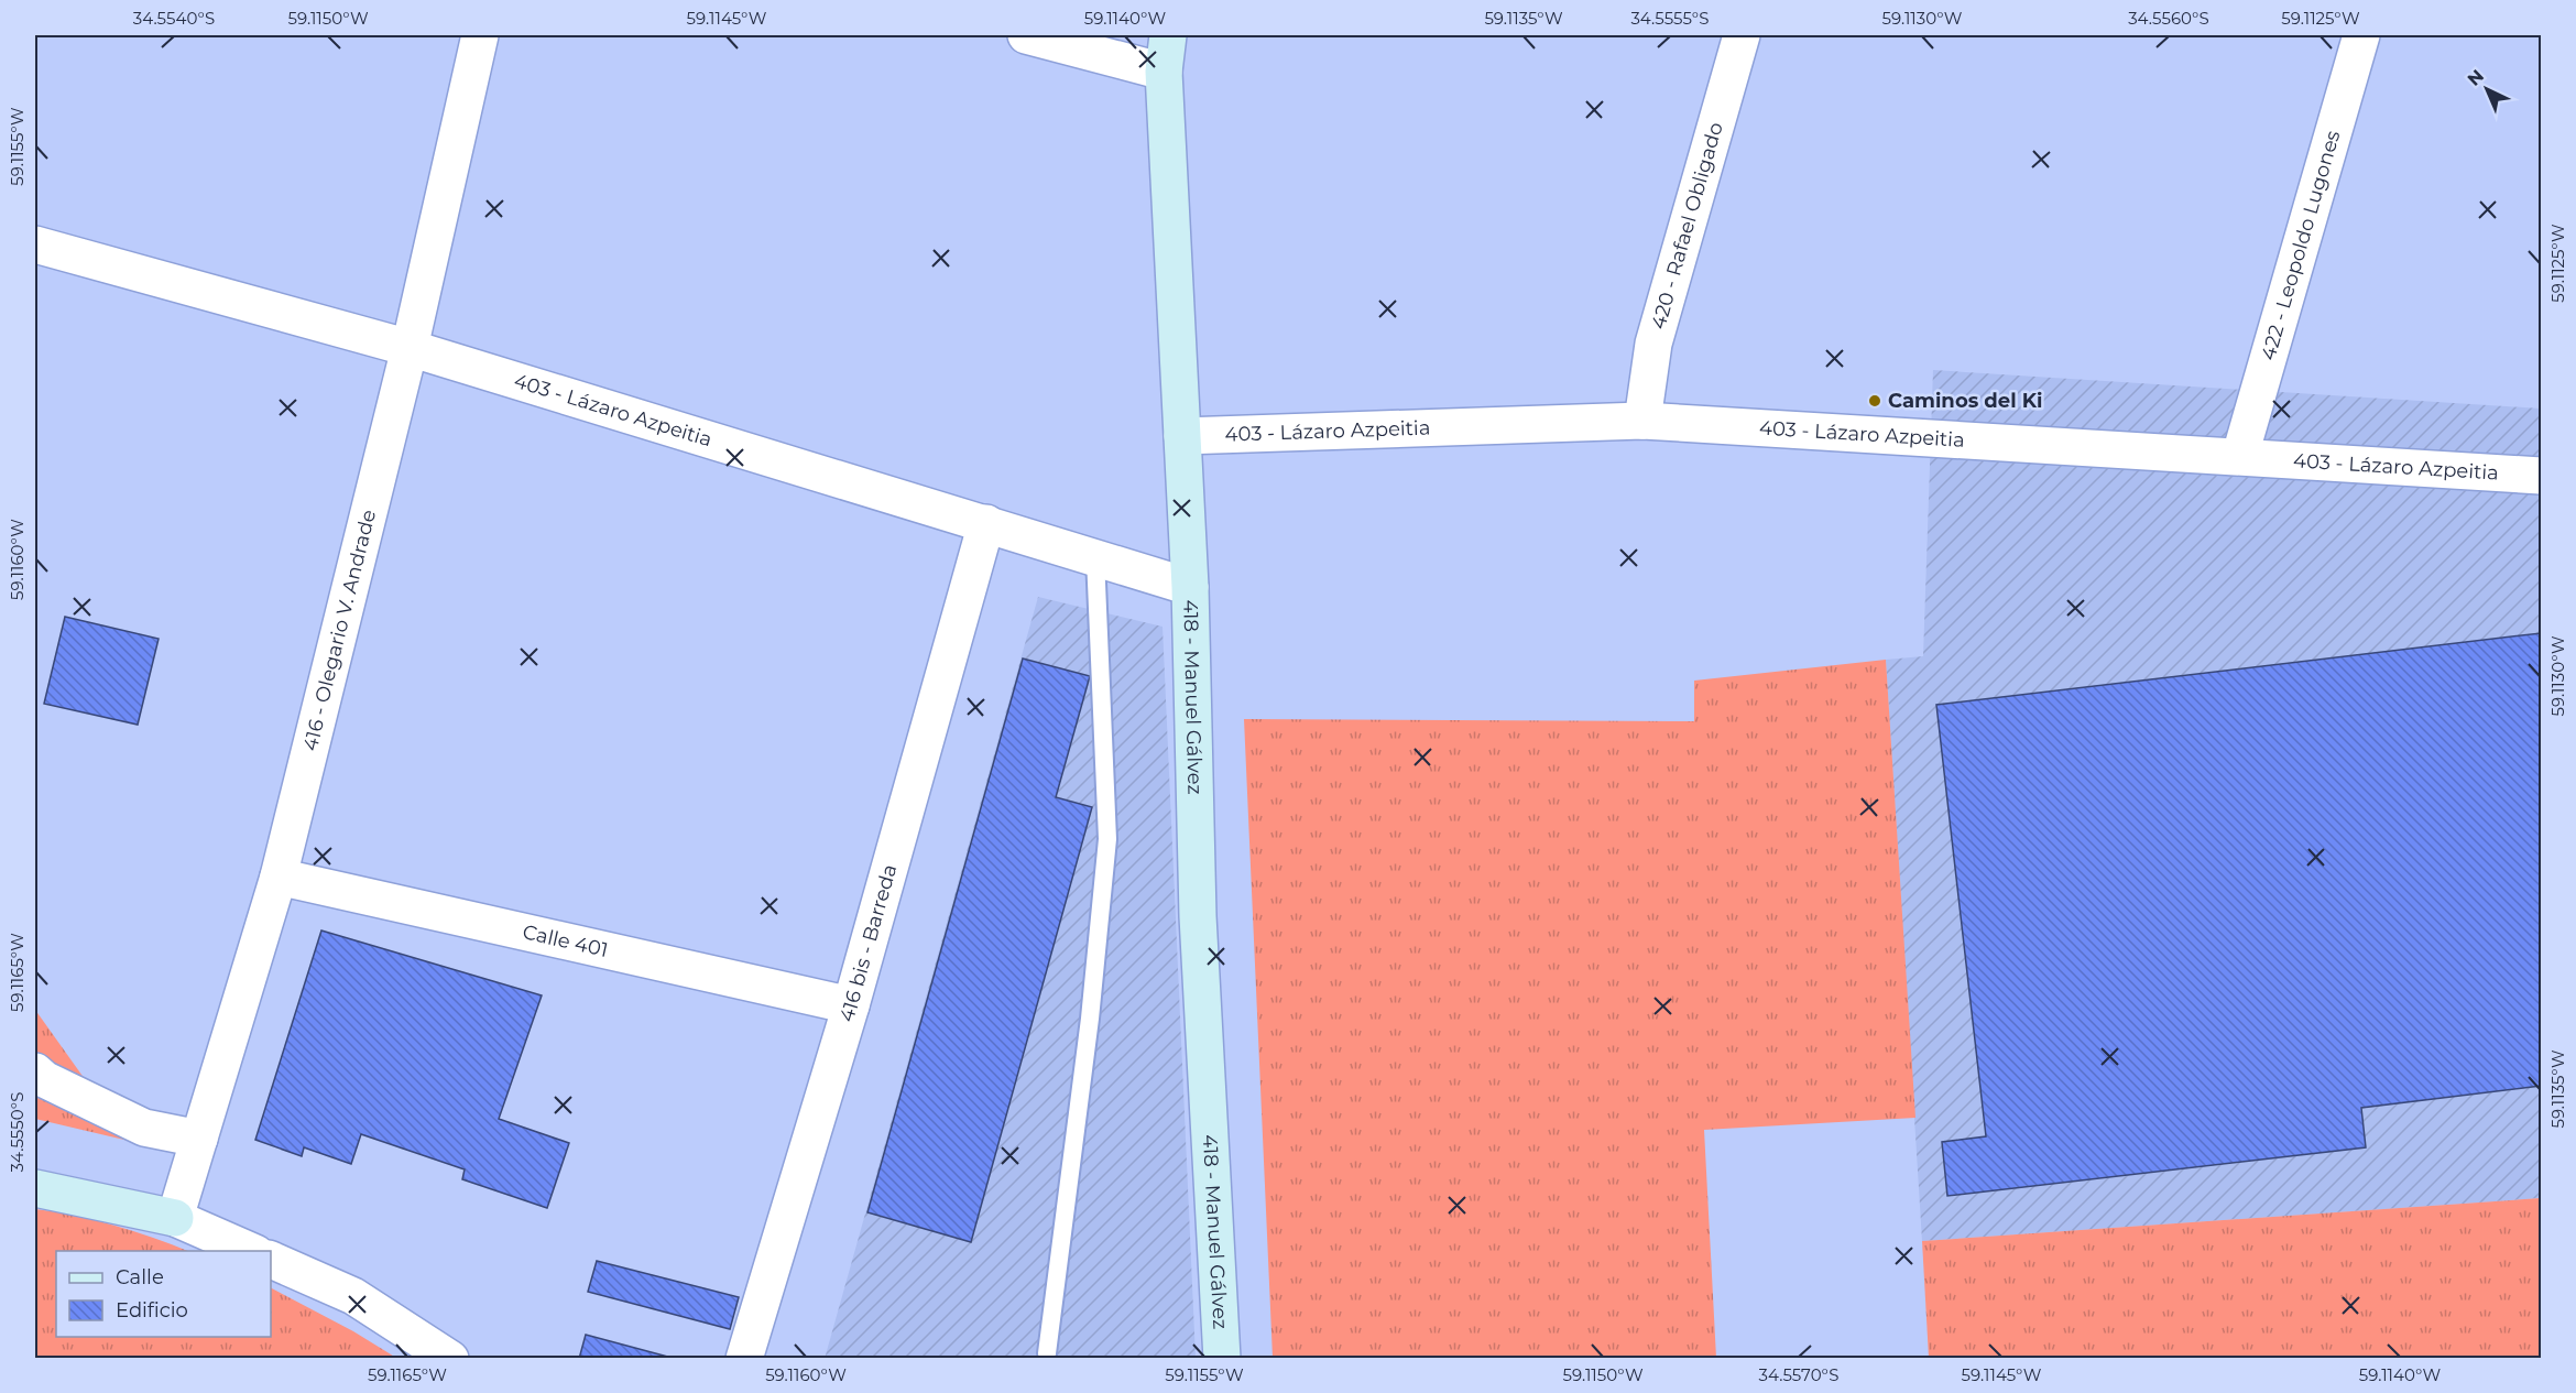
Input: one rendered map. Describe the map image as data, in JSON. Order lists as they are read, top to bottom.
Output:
{
  "streets": {
    "street": [
      "420 - Rafael Obligado",
      "422 - Leopoldo Lugones",
      "403 - Lázaro Azpeitia",
      "416 - Olegario V. Andrade",
      "418 - Manuel Gálvez",
      "Calle 401",
      "416 bis - Barreda"
    ]
  },
  "crossings": [
    ["420 - Rafael Obligado", "403 - Lázaro Azpeitia"],
    ["422 - Leopoldo Lugones", "403 - Lázaro Azpeitia"],
    ["403 - Lázaro Azpeitia", "416 - Olegario V. Andrade"],
    ["403 - Lázaro Azpeitia", "418 - Manuel Gálvez"],
    ["403 - Lázaro Azpeitia", "416 bis - Barreda"],
    ["416 - Olegario V. Andrade", "Calle 401"],
    ["Calle 401", "416 bis - Barreda"]
  ],
  "places": ["Caminos del Ki"],
  "legend": ["Calle", "Edificio"],
  "north": "top left",
  "coordinates": [
    "34.5540°S",
    "59.1150°W",
    "59.1145°W",
    "59.1140°W",
    "59.1135°W",
    "34.5555°S",
    "59.1130°W",
    "34.5560°S",
    "59.1125°W",
    "59.1155°W",
    "59.1160°W",
    "59.1165°W",
    "34.5550°S",
    "34.5570°S"
  ]
}
